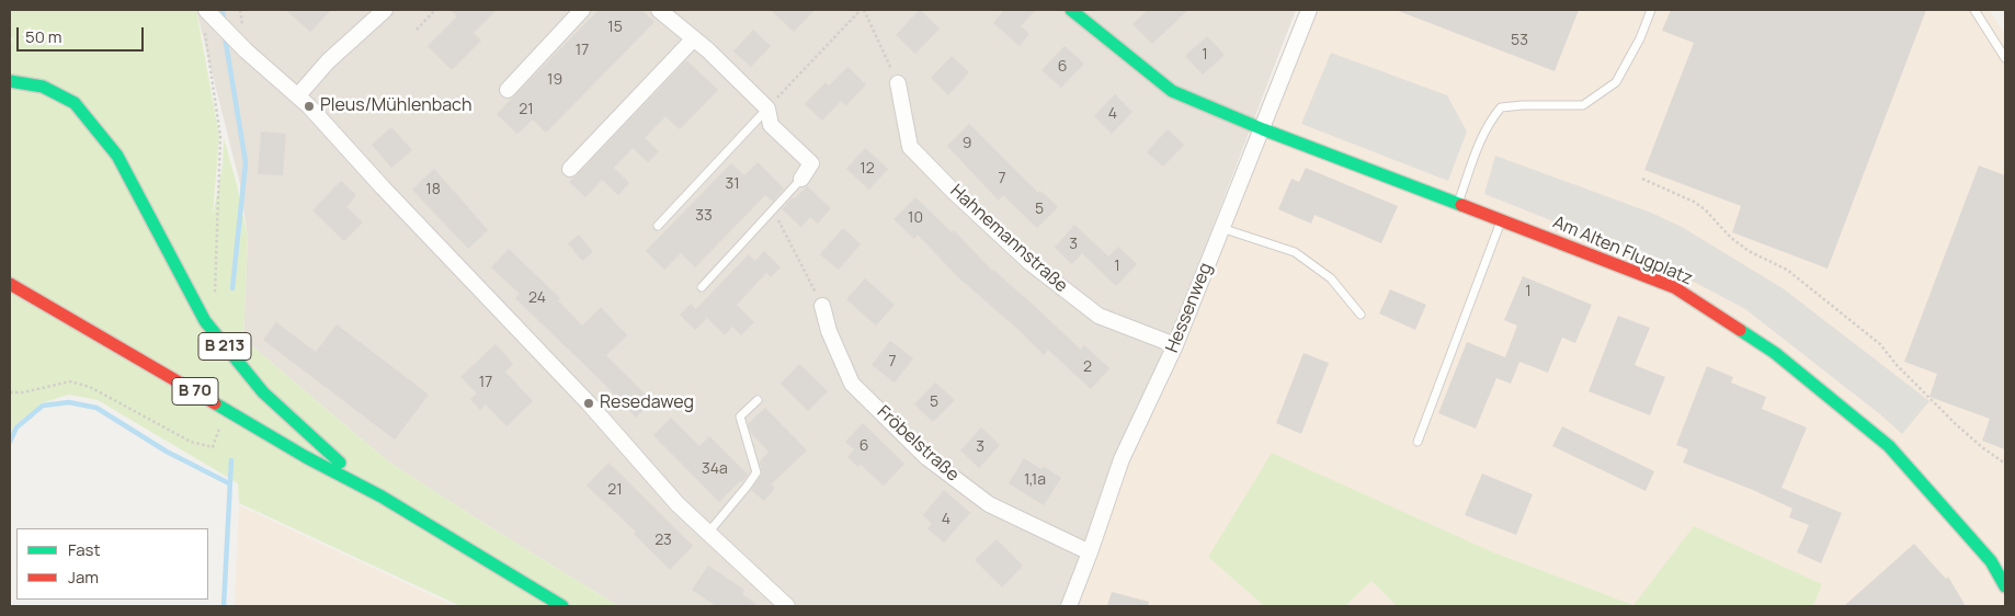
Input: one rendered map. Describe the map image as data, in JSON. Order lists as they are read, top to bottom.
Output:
{
  "streets": {
    "main road": ["Am Alten Flugplatz", "B 213", "B 70"],
    "street": ["Hahnemannstraße", "Hessenweg", "Fröbelstraße"]
  },
  "crossings": [
    ["Hahnemannstraße", "Hessenweg"],
    ["Am Alten Flugplatz", "Hessenweg"],
    ["Hessenweg", "Fröbelstraße"],
    ["B 213", "B 70"]
  ],
  "places": ["Pleus/Mühlenbach", "Resedaweg"],
  "house_numbers": [
    "15",
    "53",
    "17",
    "1",
    "6",
    "19",
    "21",
    "4",
    "9",
    "12",
    "7",
    "31",
    "18",
    "5",
    "33",
    "10",
    "3",
    "1",
    "1",
    "24",
    "7",
    "2",
    "17",
    "5",
    "6",
    "3",
    "34a",
    "1,1a",
    "21",
    "4",
    "23"
  ],
  "legend": ["Fast", "Jam"],
  "scale_bar": "50 m"
}
